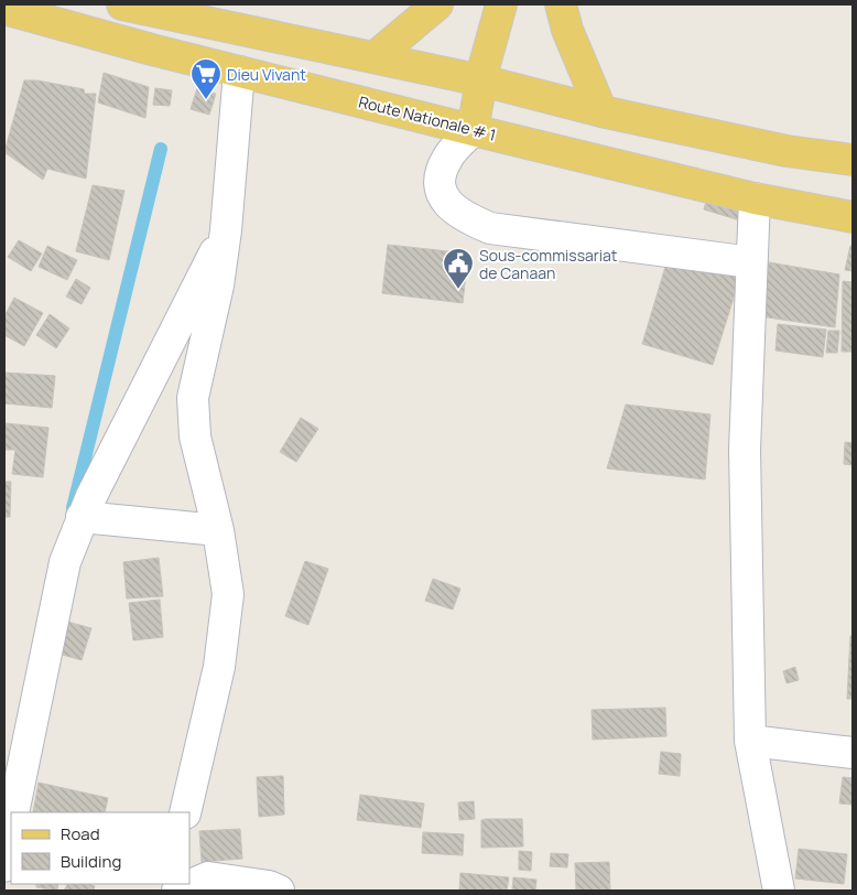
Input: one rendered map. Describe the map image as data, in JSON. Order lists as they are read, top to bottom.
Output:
{
  "streets": {
    "main road": ["Route Nationale # 1"]
  },
  "places": {
    "supermarket": ["Dieu Vivant"],
    "public building": ["Sous-commissariat de Canaan"]
  },
  "legend": ["Road", "Building"]
}
